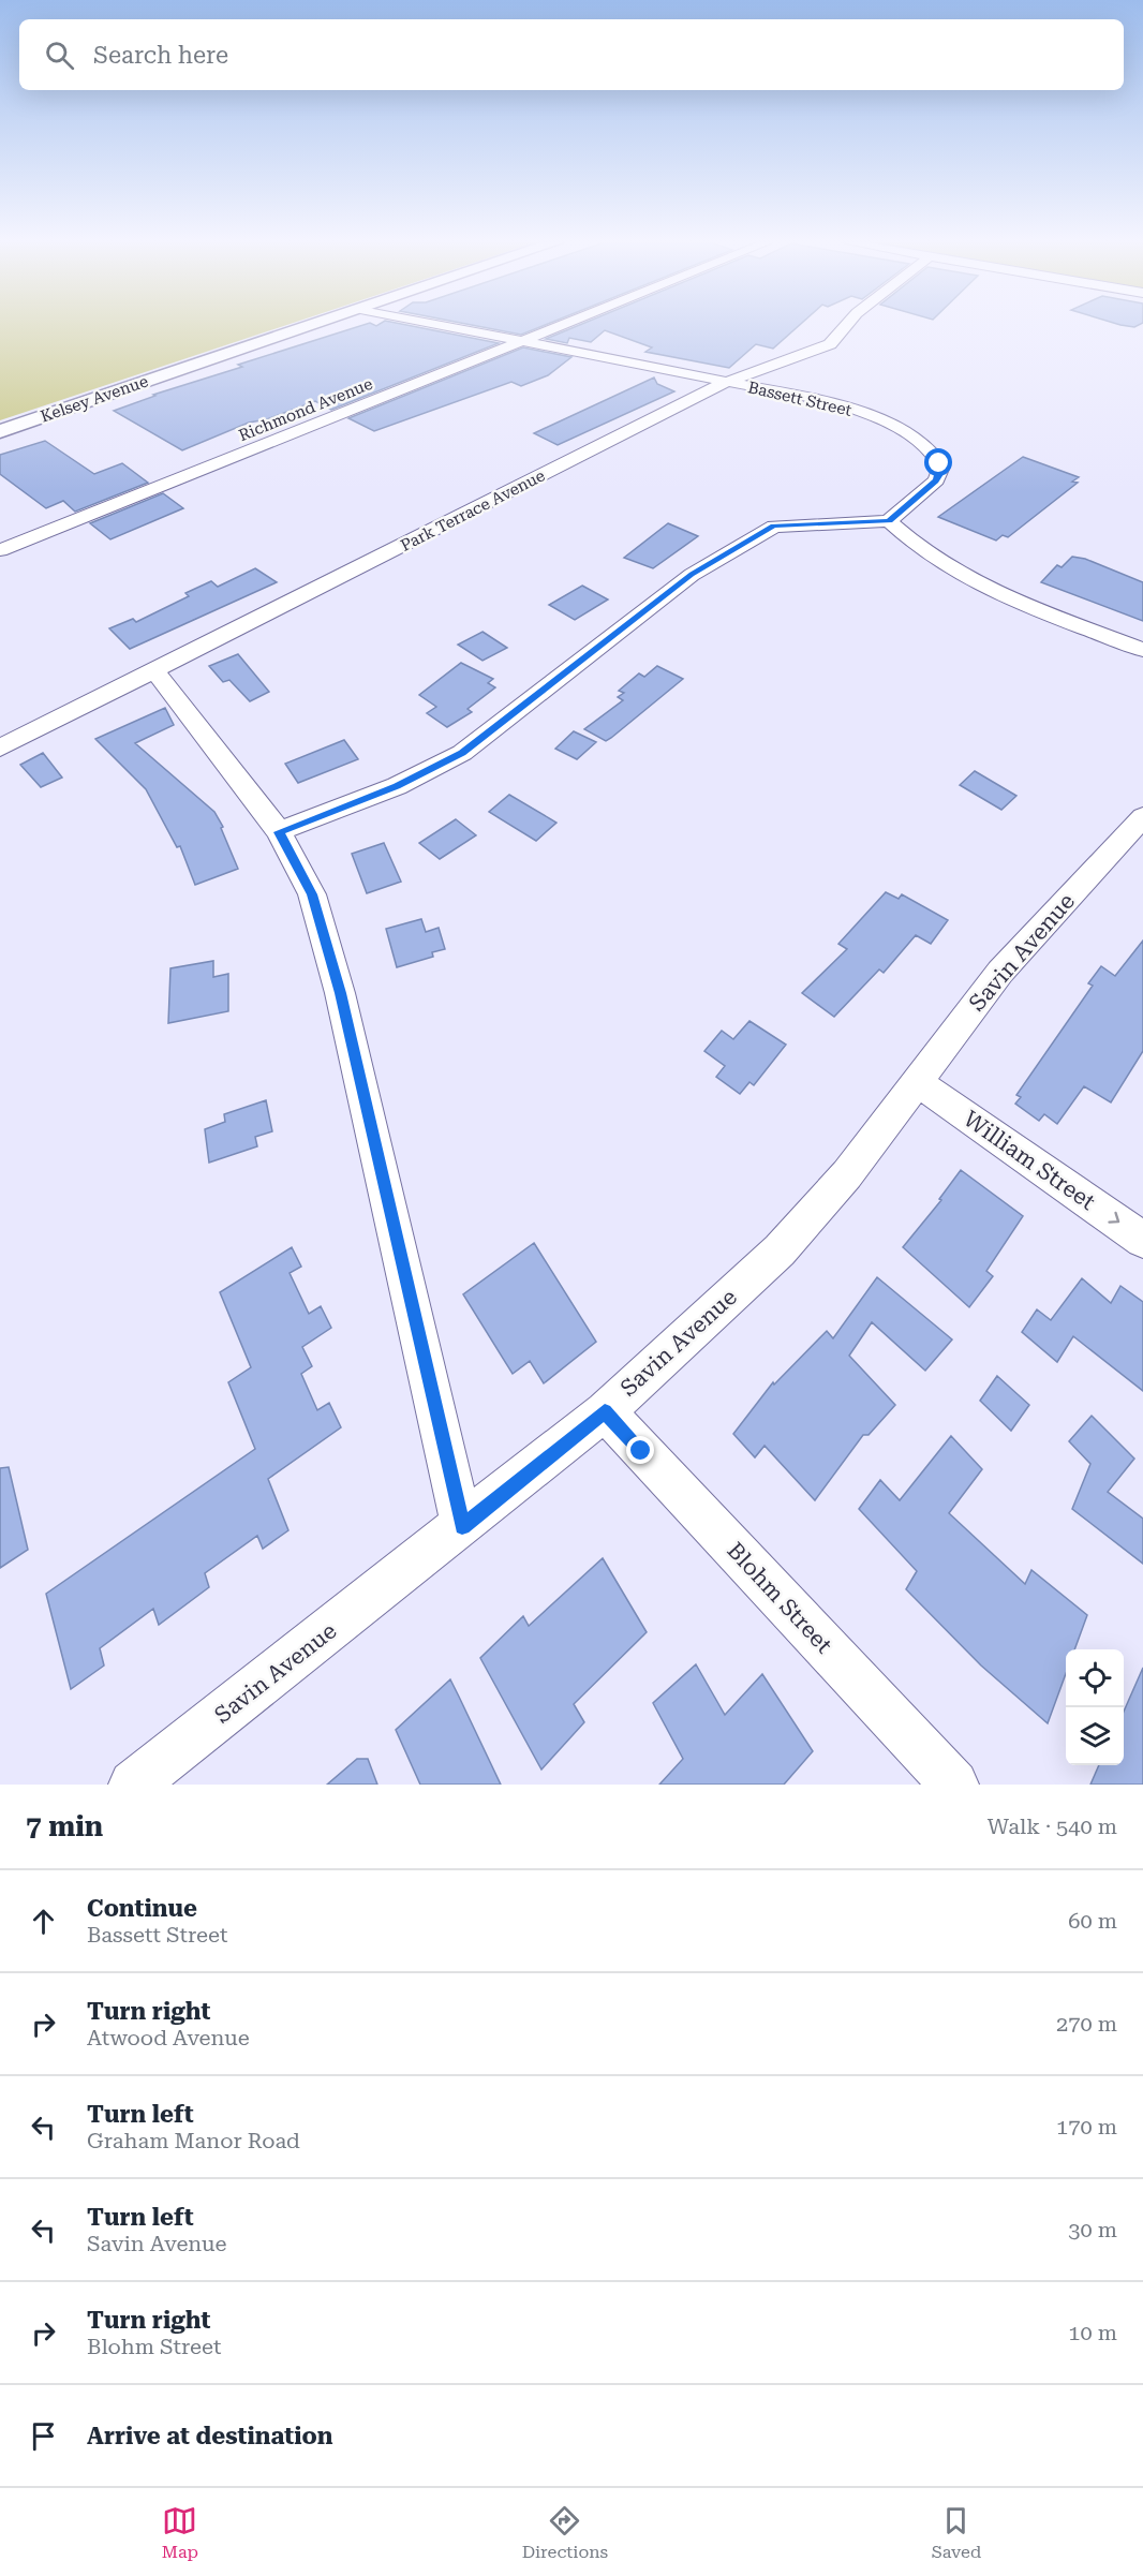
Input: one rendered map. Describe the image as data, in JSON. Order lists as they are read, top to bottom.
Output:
{
  "streets": {
    "street": [
      "Kelsey Avenue",
      "Bassett Street",
      "Richmond Avenue",
      "Park Terrace Avenue",
      "Savin Avenue",
      "William Street",
      "Blohm Street"
    ]
  },
  "crossings": [
    ["Bassett Street", "Richmond Avenue"],
    ["Bassett Street", "Park Terrace Avenue"],
    ["Savin Avenue", "William Street"],
    ["Savin Avenue", "Blohm Street"]
  ],
  "one_way": ["William Street"],
  "page": {
    "search": "Search here",
    "heading": ["7 min", "Walk · 540 m"],
    "list": [
      ["Continue", "Bassett Street", "60 m"],
      ["Turn right", "Atwood Avenue", "270 m"],
      ["Turn left", "Graham Manor Road", "170 m"],
      ["Turn left", "Savin Avenue", "30 m"],
      ["Turn right", "Blohm Street", "10 m"],
      "Arrive at destination"
    ],
    "nav": ["Map", "Directions", "Saved"]
  }
}
